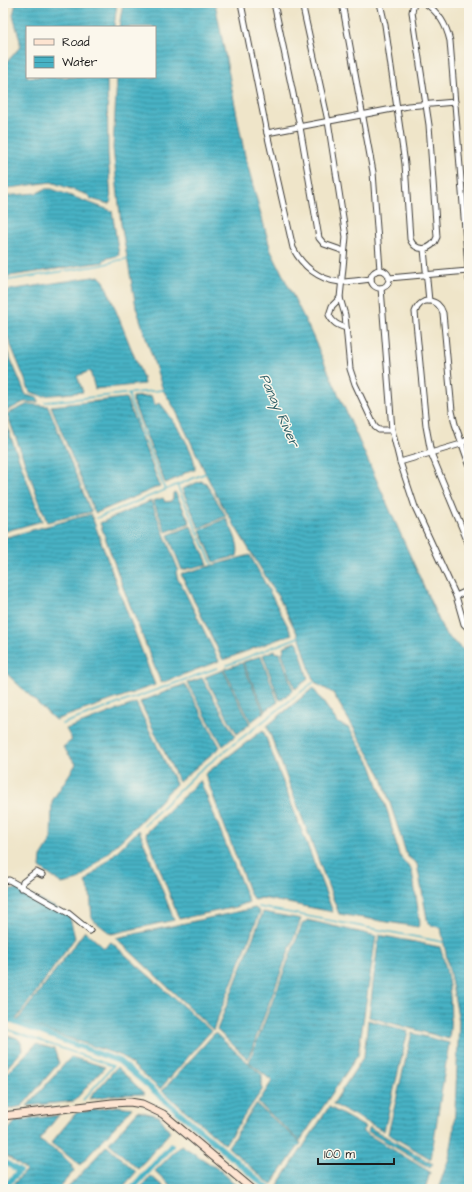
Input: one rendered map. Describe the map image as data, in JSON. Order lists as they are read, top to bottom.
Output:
{
  "water": ["Panay River"],
  "legend": ["Road", "Water"],
  "scale_bar": "100 m"
}
